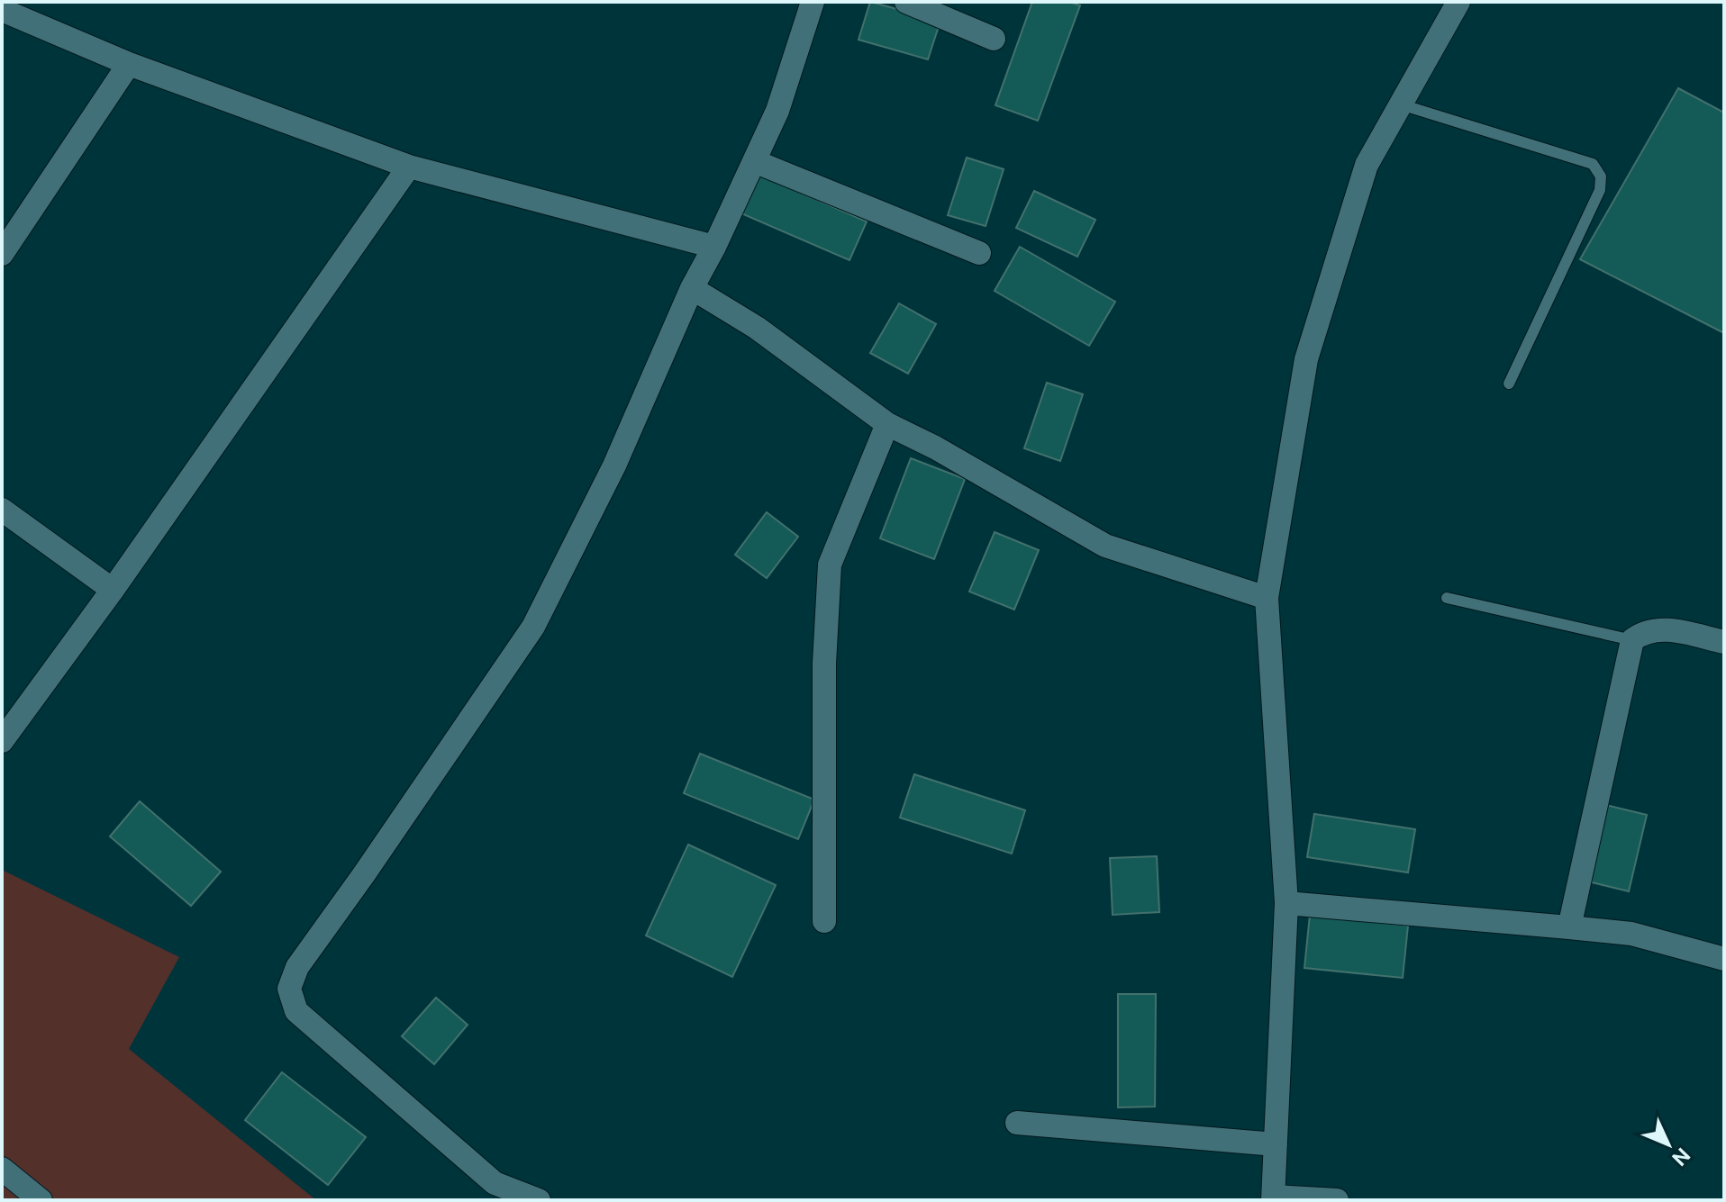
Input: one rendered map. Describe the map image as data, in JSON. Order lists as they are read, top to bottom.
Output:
{
  "north": "bottom right"
}
